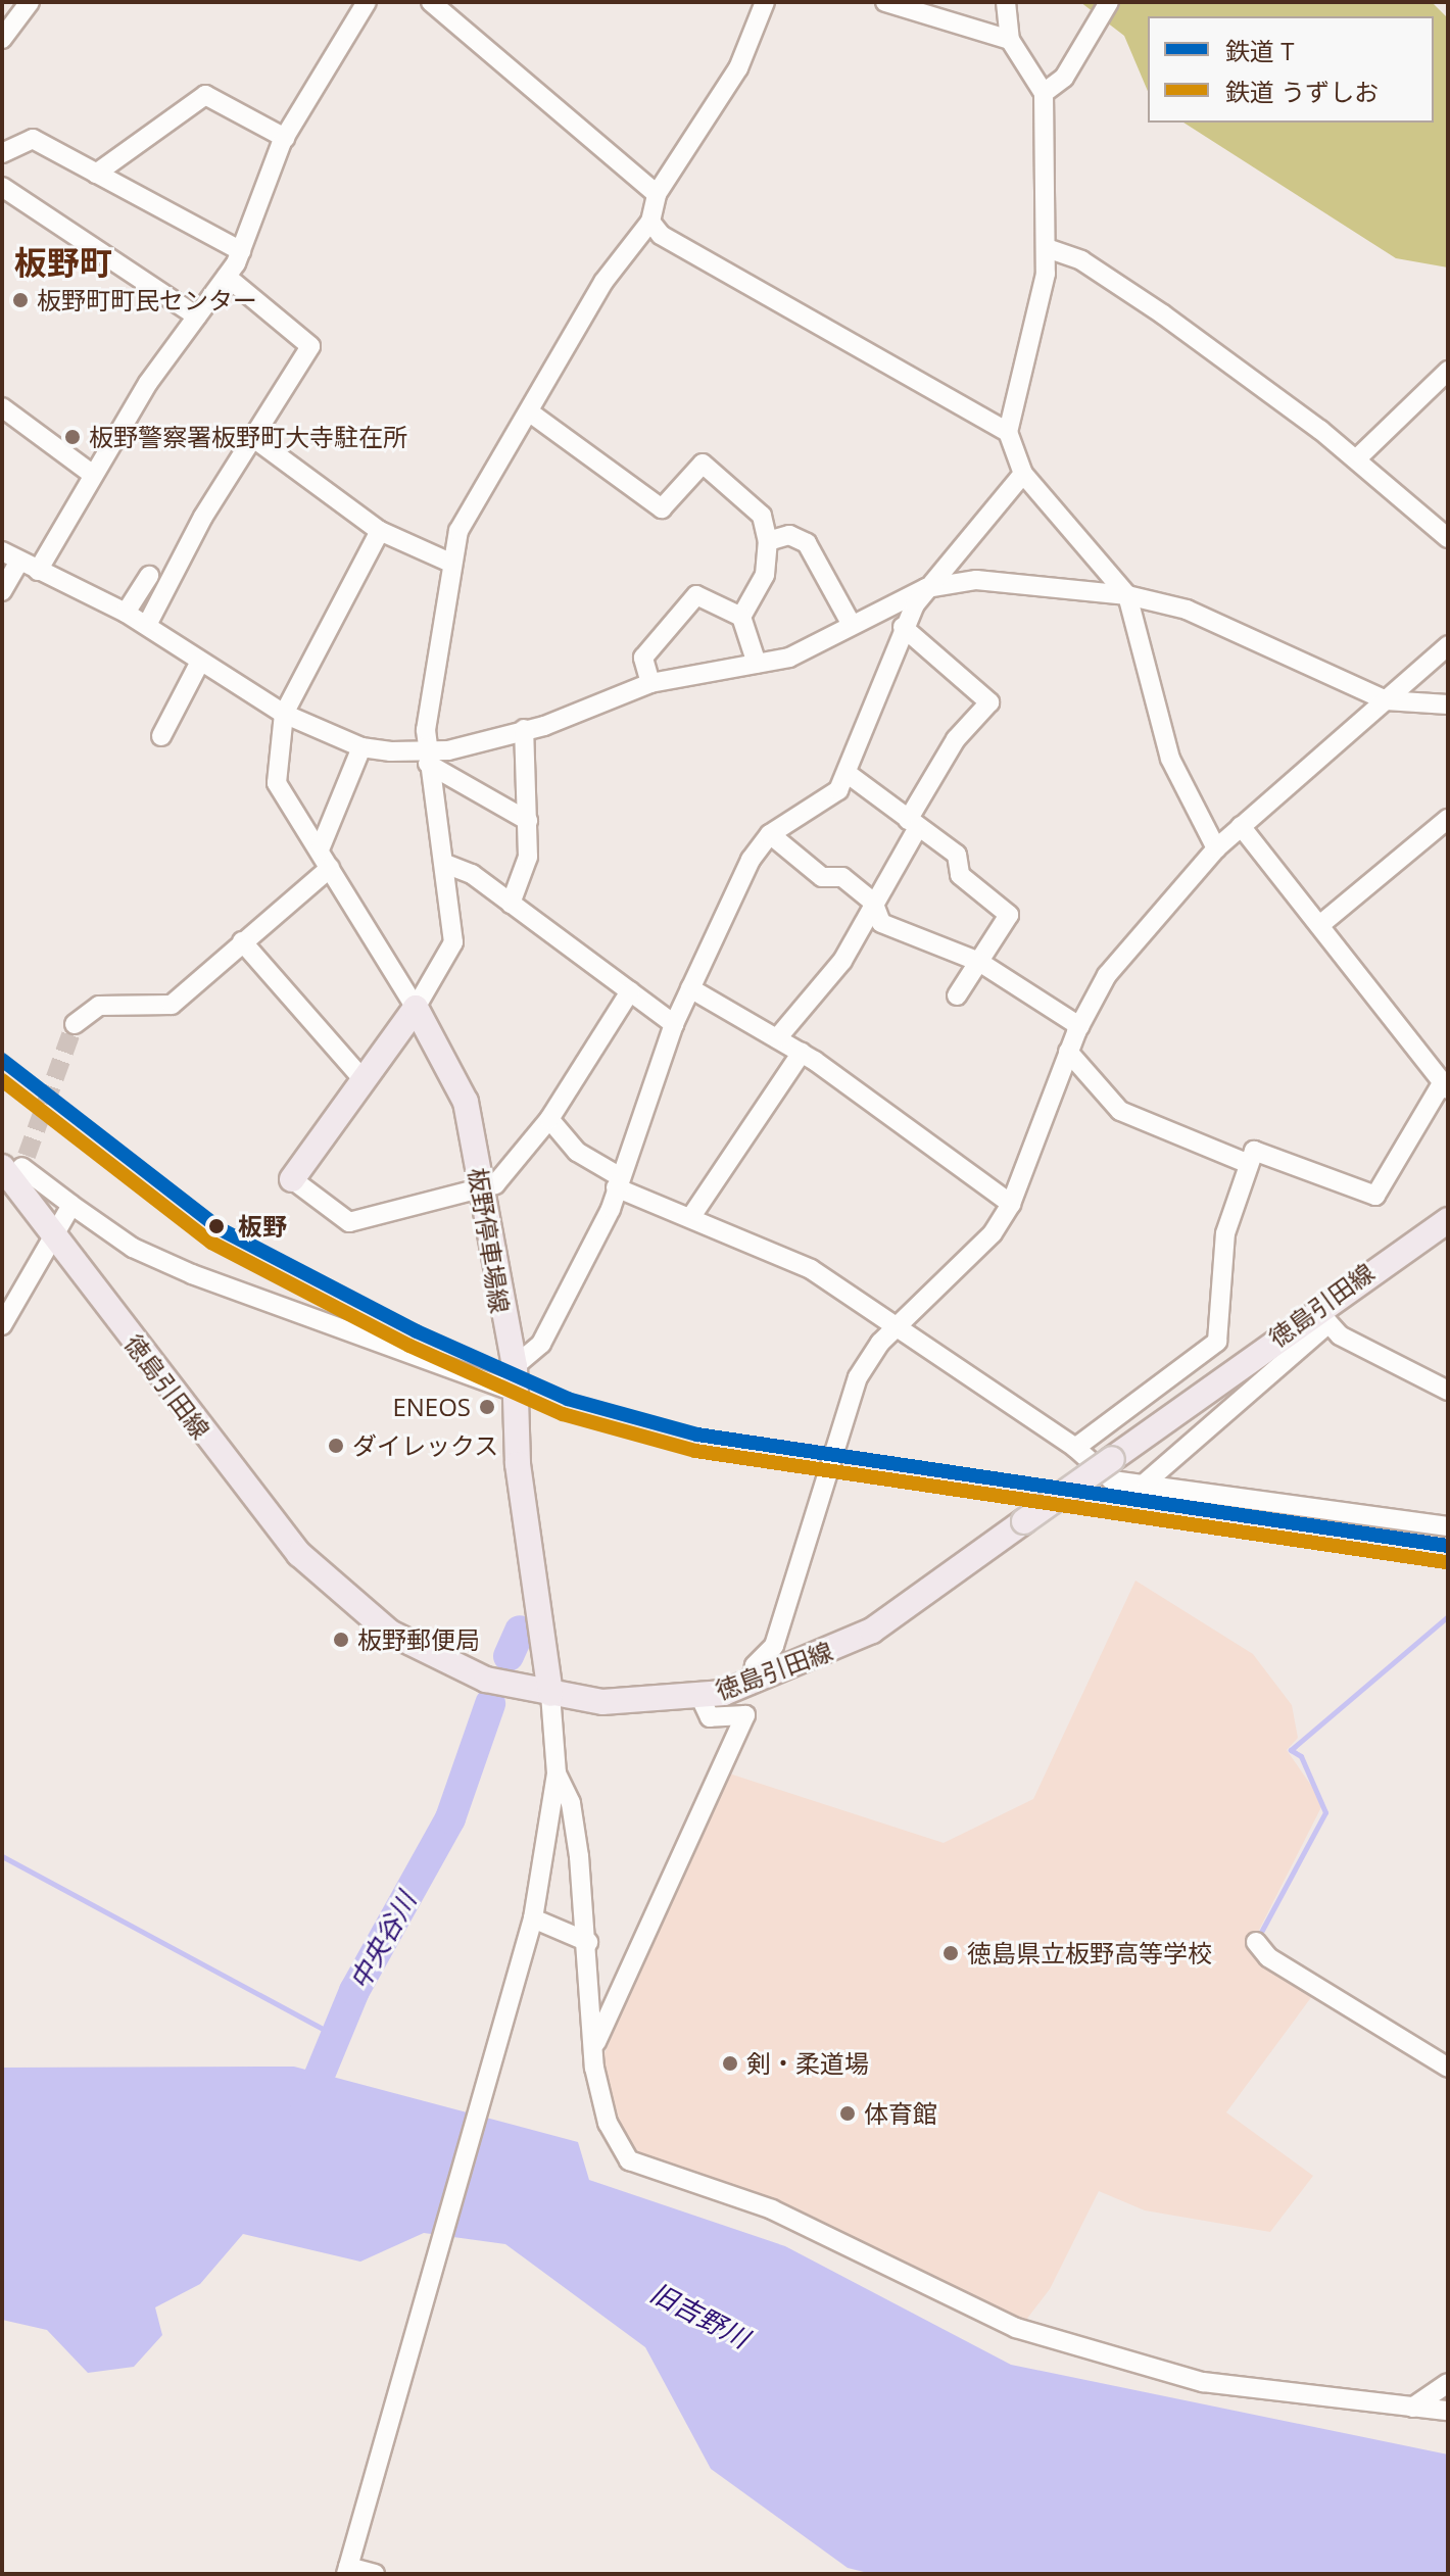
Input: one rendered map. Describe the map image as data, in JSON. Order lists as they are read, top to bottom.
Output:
{
  "streets": {
    "main road": ["板野停車場線", "徳島引田線"]
  },
  "crossings": [
    ["板野停車場線", "徳島引田線"]
  ],
  "districts": ["板野町"],
  "water": ["中央谷川", "旧吉野川"],
  "places": [
    "板野町町民センター",
    "板野警察署板野町大寺駐在所",
    "板野",
    "ENEOS",
    "ダイレックス",
    "板野郵便局",
    "徳島県立板野高等学校",
    "剣・柔道場",
    "体育館"
  ],
  "lines": ["rail line T", "rail line うずしお"],
  "legend": ["鉄道 T", "鉄道 うずしお"]
}
